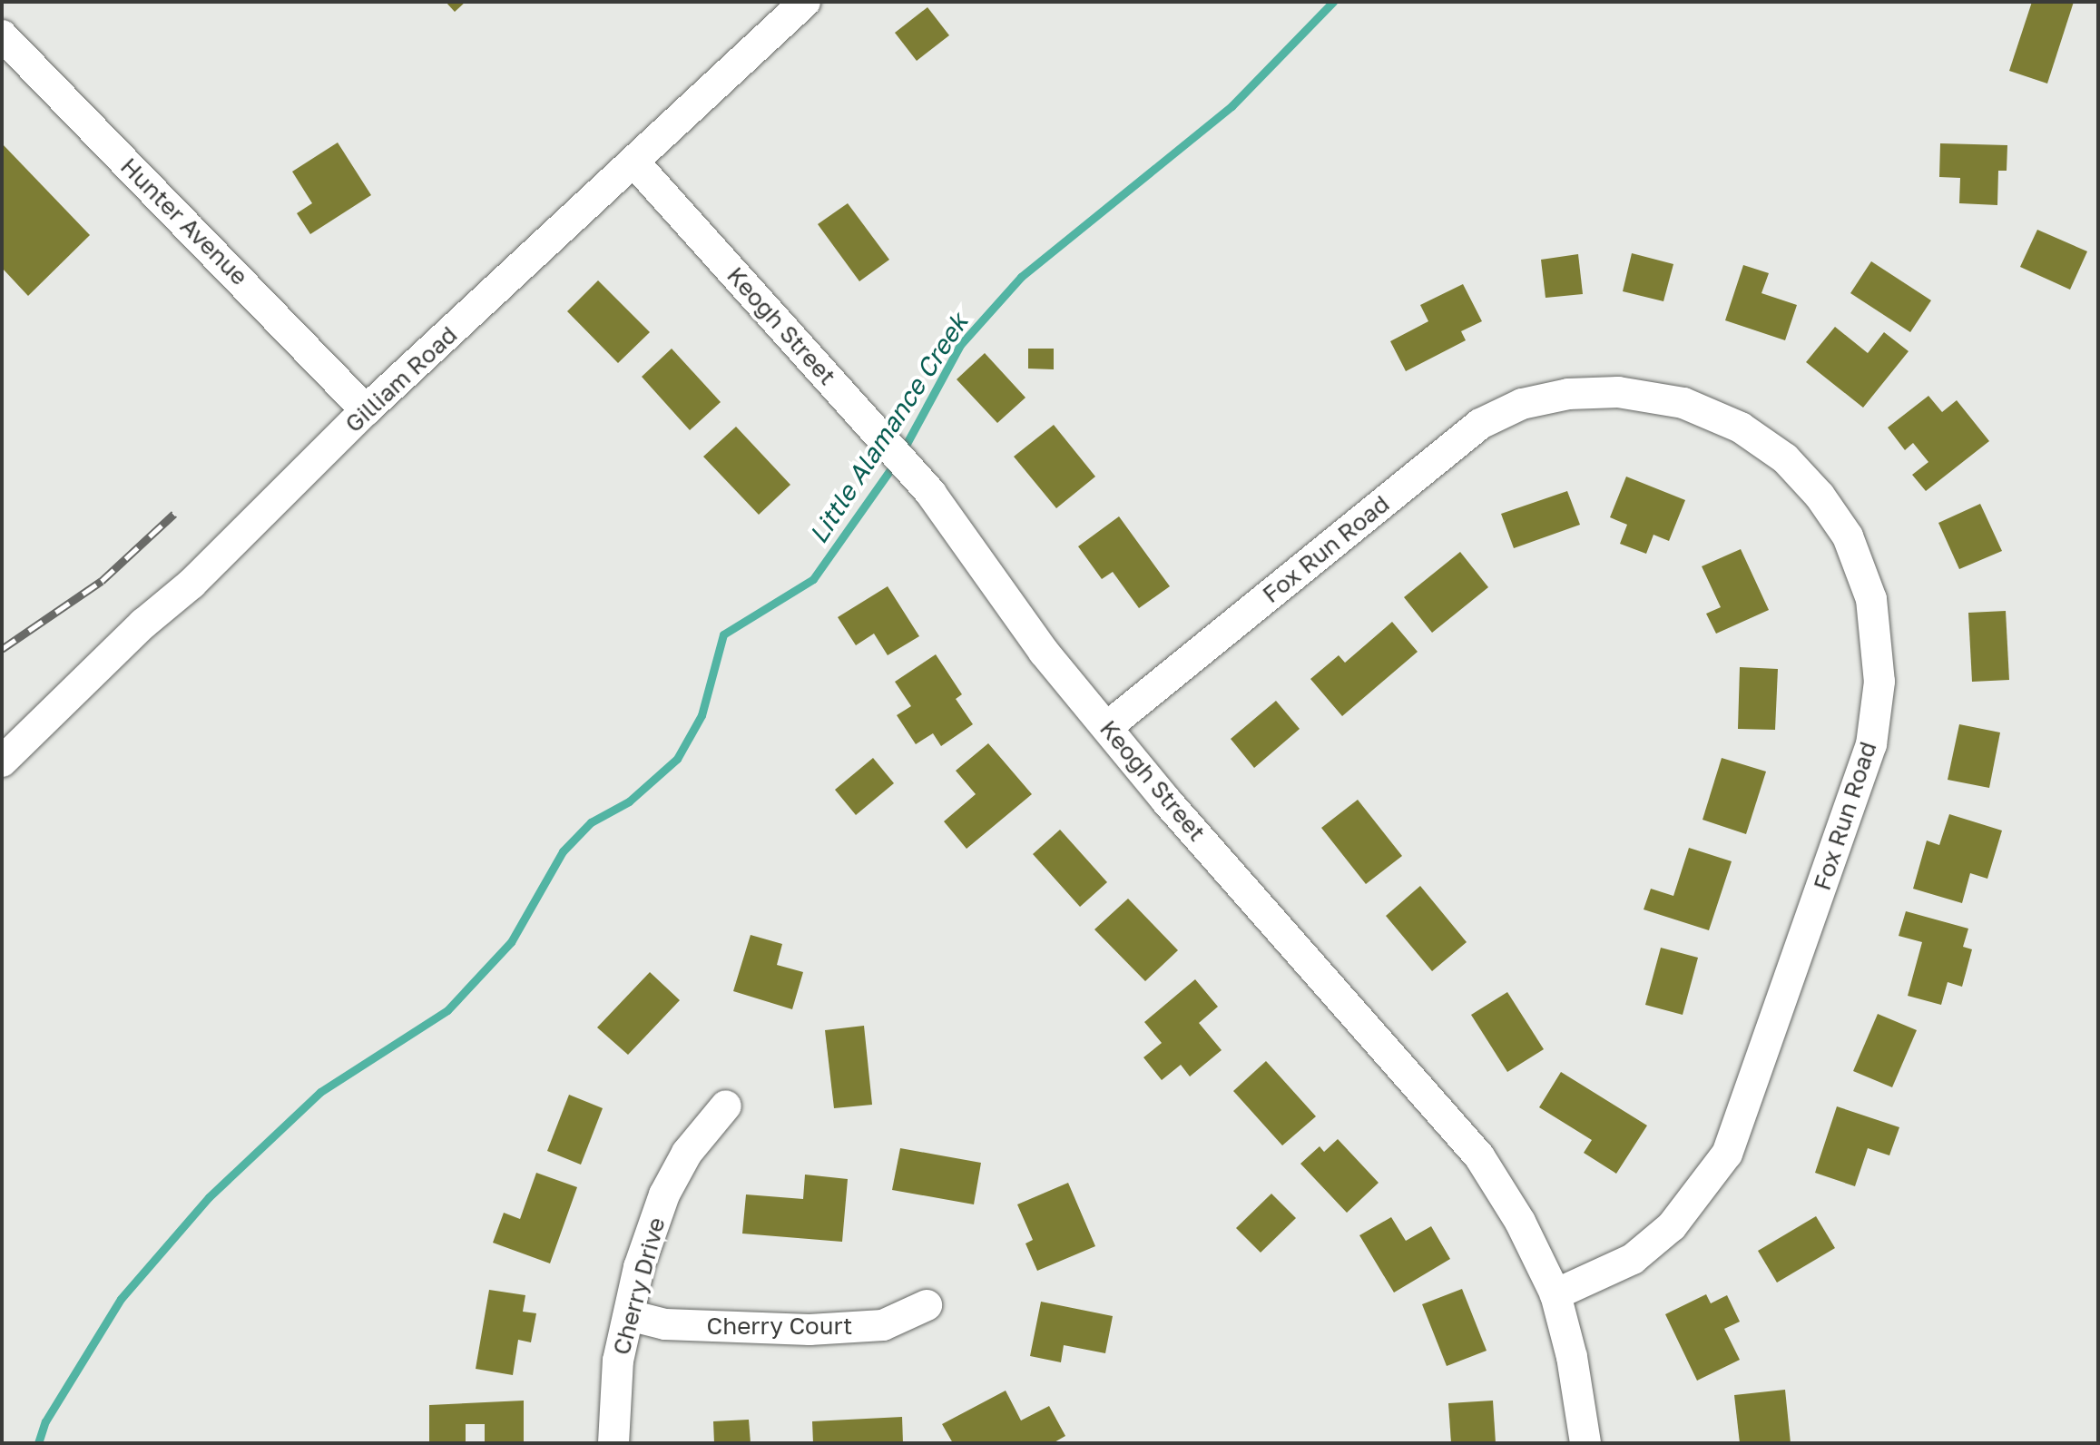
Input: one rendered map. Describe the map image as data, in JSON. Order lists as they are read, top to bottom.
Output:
{
  "streets": {
    "street": [
      "Hunter Avenue",
      "Keogh Street",
      "Gilliam Road",
      "Fox Run Road",
      "Cherry Drive",
      "Cherry Court"
    ]
  },
  "crossings": [
    ["Hunter Avenue", "Gilliam Road"],
    ["Keogh Street", "Gilliam Road"],
    ["Keogh Street", "Fox Run Road"],
    ["Cherry Drive", "Cherry Court"]
  ],
  "water": ["Little Alamance Creek"]
}
